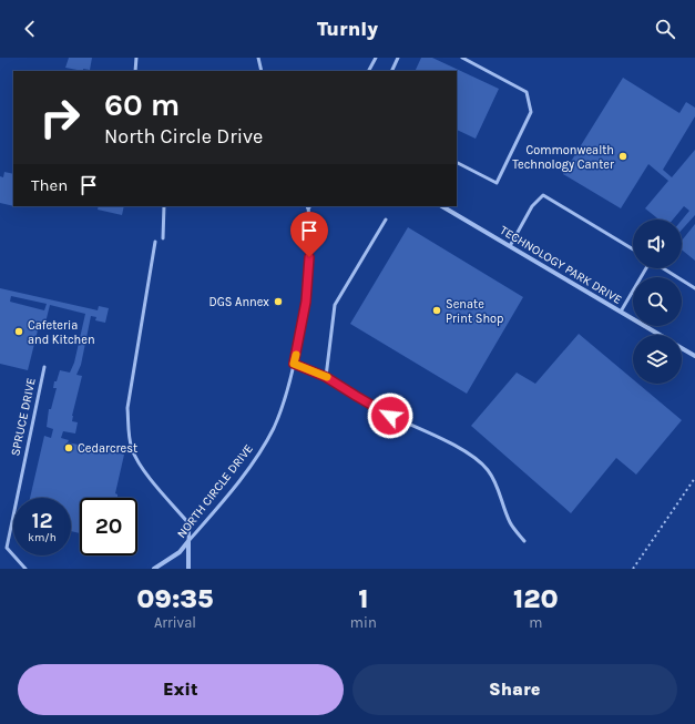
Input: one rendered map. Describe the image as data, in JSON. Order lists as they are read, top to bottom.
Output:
{
  "streets": {
    "street": ["TECHNOLOGY PARK DRIVE", "NORTH CIRCLE DRIVE"],
    "lane": ["SPRUCE DRIVE"]
  },
  "places": [
    "Commonwealth Technology Canter",
    "DGS Annex",
    "Senate Print Shop",
    "Cafeteria and Kitchen",
    "Cedarcrest"
  ],
  "page": {
    "header": "Turnly",
    "turn": ["60 m", "North Circle Drive"],
    "then": "Then",
    "speed": "12 km/h",
    "limit": "20",
    "eta": [
      "09:35",
      "Arrival",
      "1",
      "min",
      "120",
      "m"
    ],
    "buttons": ["Exit", "Share"]
  }
}
